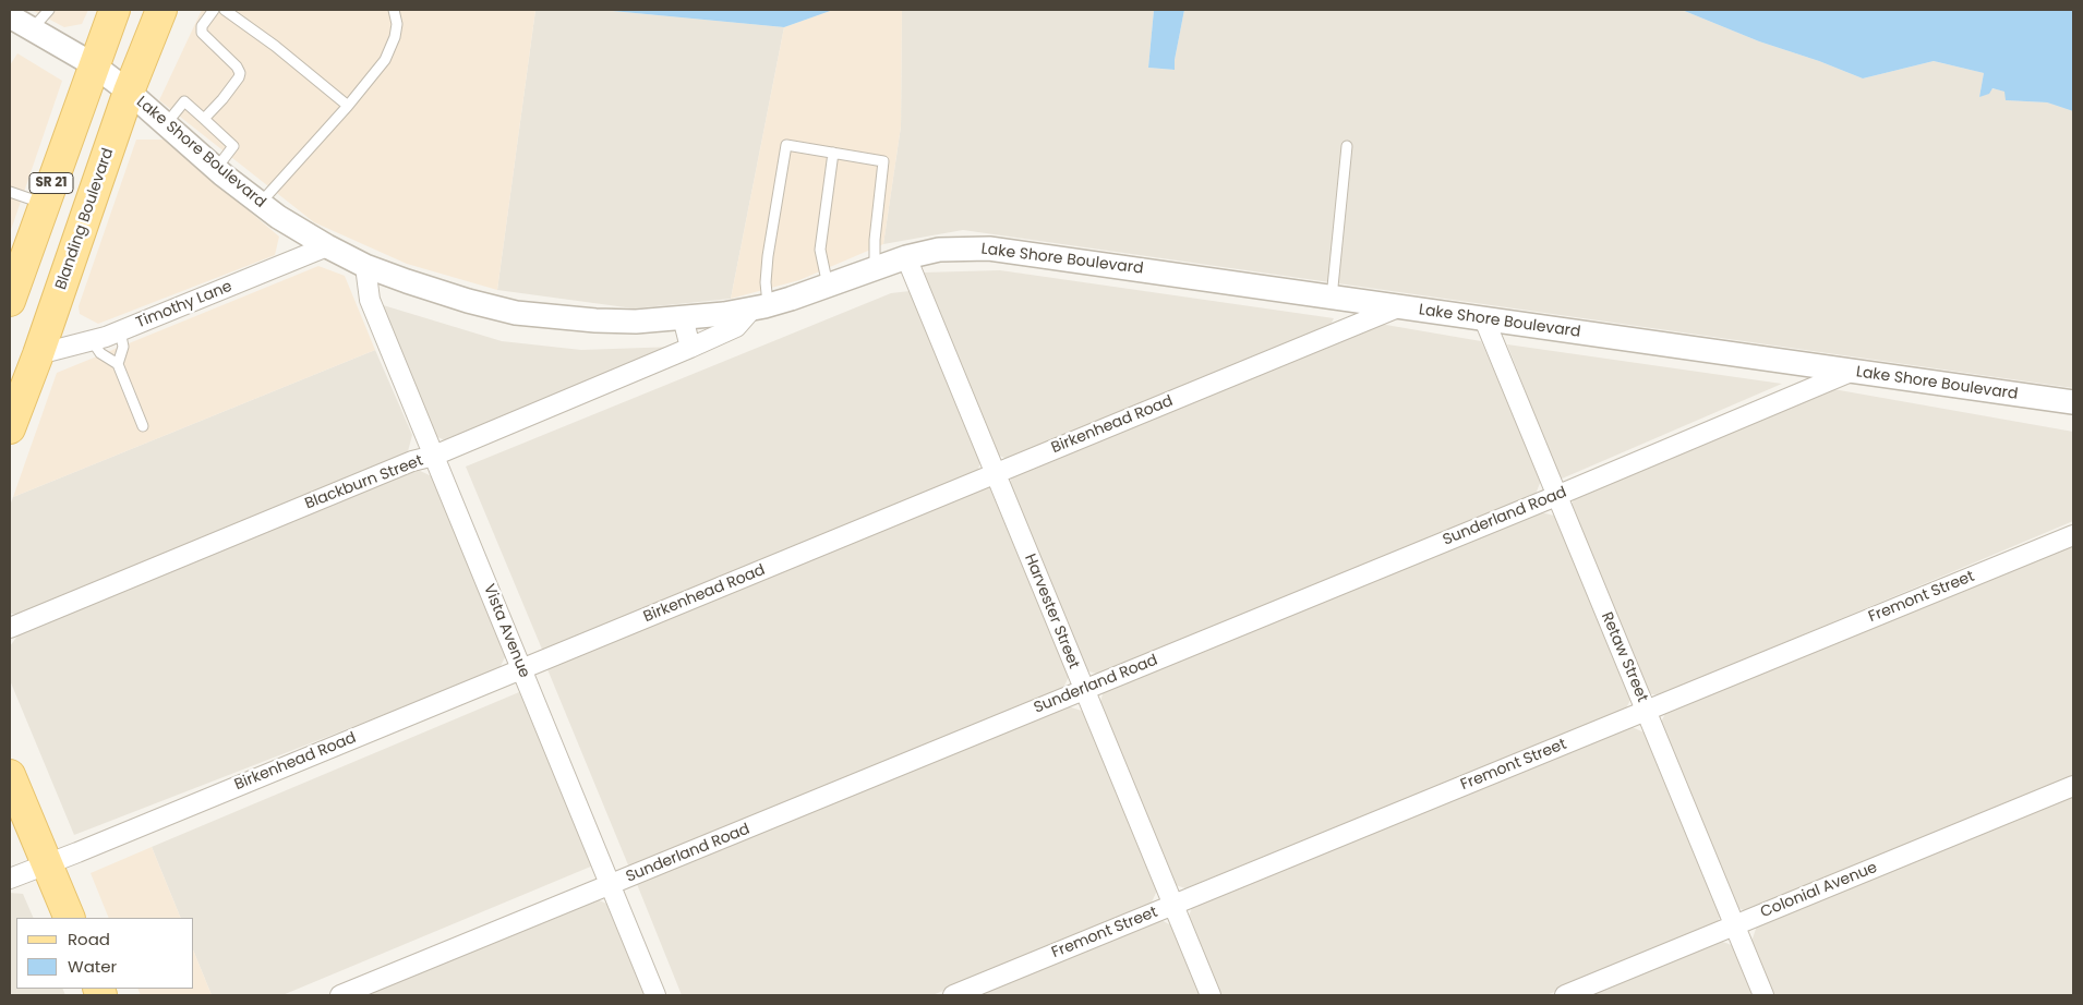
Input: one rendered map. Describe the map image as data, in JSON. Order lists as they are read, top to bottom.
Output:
{
  "streets": {
    "main road": ["SR 21", "Blanding Boulevard"],
    "street": [
      "Lake Shore Boulevard",
      "Timothy Lane",
      "Birkenhead Road",
      "Blackburn Street",
      "Sunderland Road",
      "Fremont Street",
      "Harvester Street",
      "Vista Avenue",
      "Retaw Street",
      "Colonial Avenue"
    ]
  },
  "crossings": [
    ["Lake Shore Boulevard", "SR 21"],
    ["Lake Shore Boulevard", "Blanding Boulevard"],
    ["Lake Shore Boulevard", "Timothy Lane"],
    ["Lake Shore Boulevard", "Birkenhead Road"],
    ["Lake Shore Boulevard", "Blackburn Street"],
    ["Lake Shore Boulevard", "Sunderland Road"],
    ["Lake Shore Boulevard", "Harvester Street"],
    ["Lake Shore Boulevard", "Vista Avenue"],
    ["Lake Shore Boulevard", "Retaw Street"],
    ["Blanding Boulevard", "Timothy Lane"],
    ["Birkenhead Road", "Harvester Street"],
    ["Birkenhead Road", "Vista Avenue"],
    ["Blackburn Street", "Vista Avenue"],
    ["Sunderland Road", "Harvester Street"],
    ["Sunderland Road", "Vista Avenue"],
    ["Sunderland Road", "Retaw Street"],
    ["Fremont Street", "Harvester Street"],
    ["Fremont Street", "Retaw Street"],
    ["Retaw Street", "Colonial Avenue"]
  ],
  "legend": ["Road", "Water"]
}
